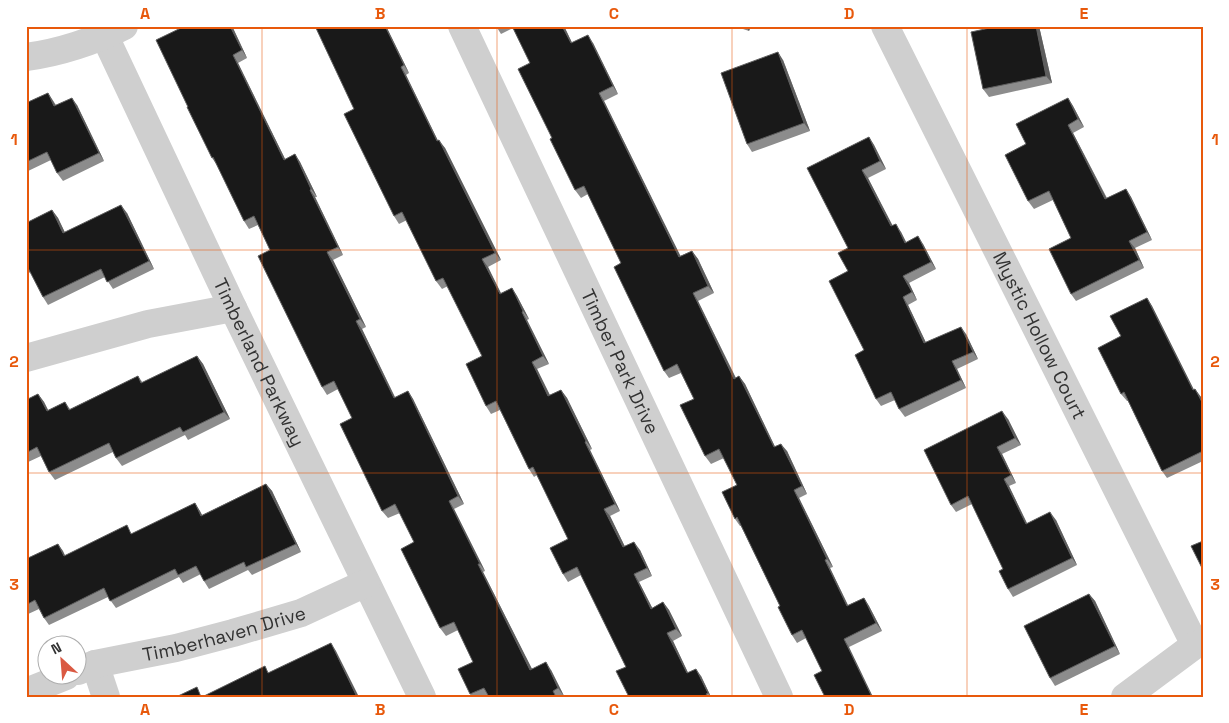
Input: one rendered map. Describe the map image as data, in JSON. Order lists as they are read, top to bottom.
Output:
{
  "streets": {
    "street": [
      "Mystic Hollow Court",
      "Timberland Parkway",
      "Timber Park Drive",
      "Timberhaven Drive"
    ]
  },
  "crossings": [
    ["Timberland Parkway", "Timberhaven Drive"]
  ],
  "north": "top left",
  "grid": {
    "columns": [
      "A",
      "B",
      "C",
      "D",
      "E"
    ],
    "rows": ["1", "2", "3"]
  }
}
